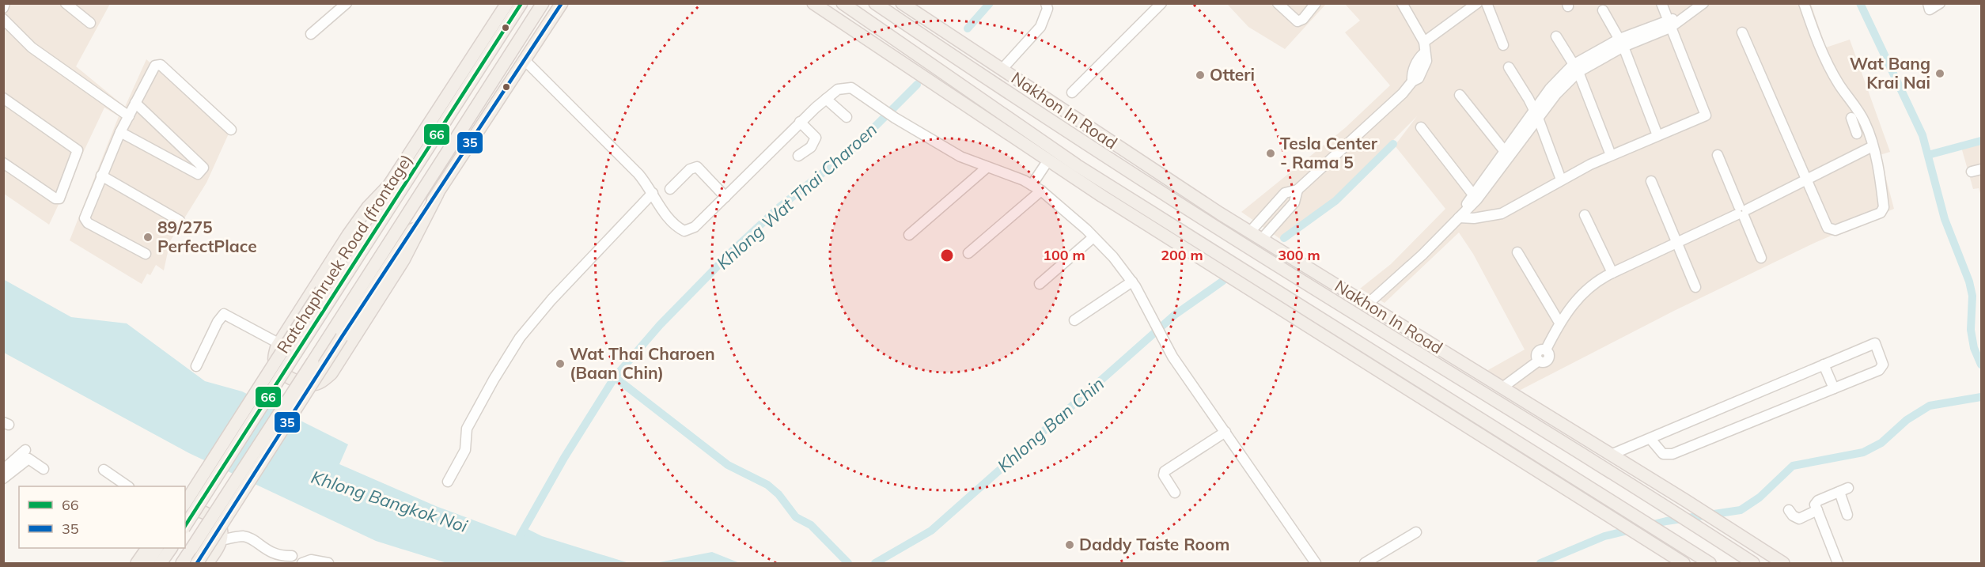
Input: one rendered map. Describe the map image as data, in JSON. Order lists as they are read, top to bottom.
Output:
{
  "streets": {
    "main road": ["Nakhon In Road", "Ratchaphruek Road (frontage)"]
  },
  "water": ["Khlong Wat Thai Charoen", "Khlong Ban Chin", "Khlong Bangkok Noi"],
  "places": [
    "Wat Bang Krai Nai",
    "Otteri",
    "Tesla Center - Rama 5",
    "89/275 PerfectPlace",
    "Wat Thai Charoen (Baan Chin)",
    "Daddy Taste Room"
  ],
  "lines": ["transit line 66", "transit line 35"],
  "legend": ["66", "35"],
  "rings": ["100 m", "200 m", "300 m"]
}
